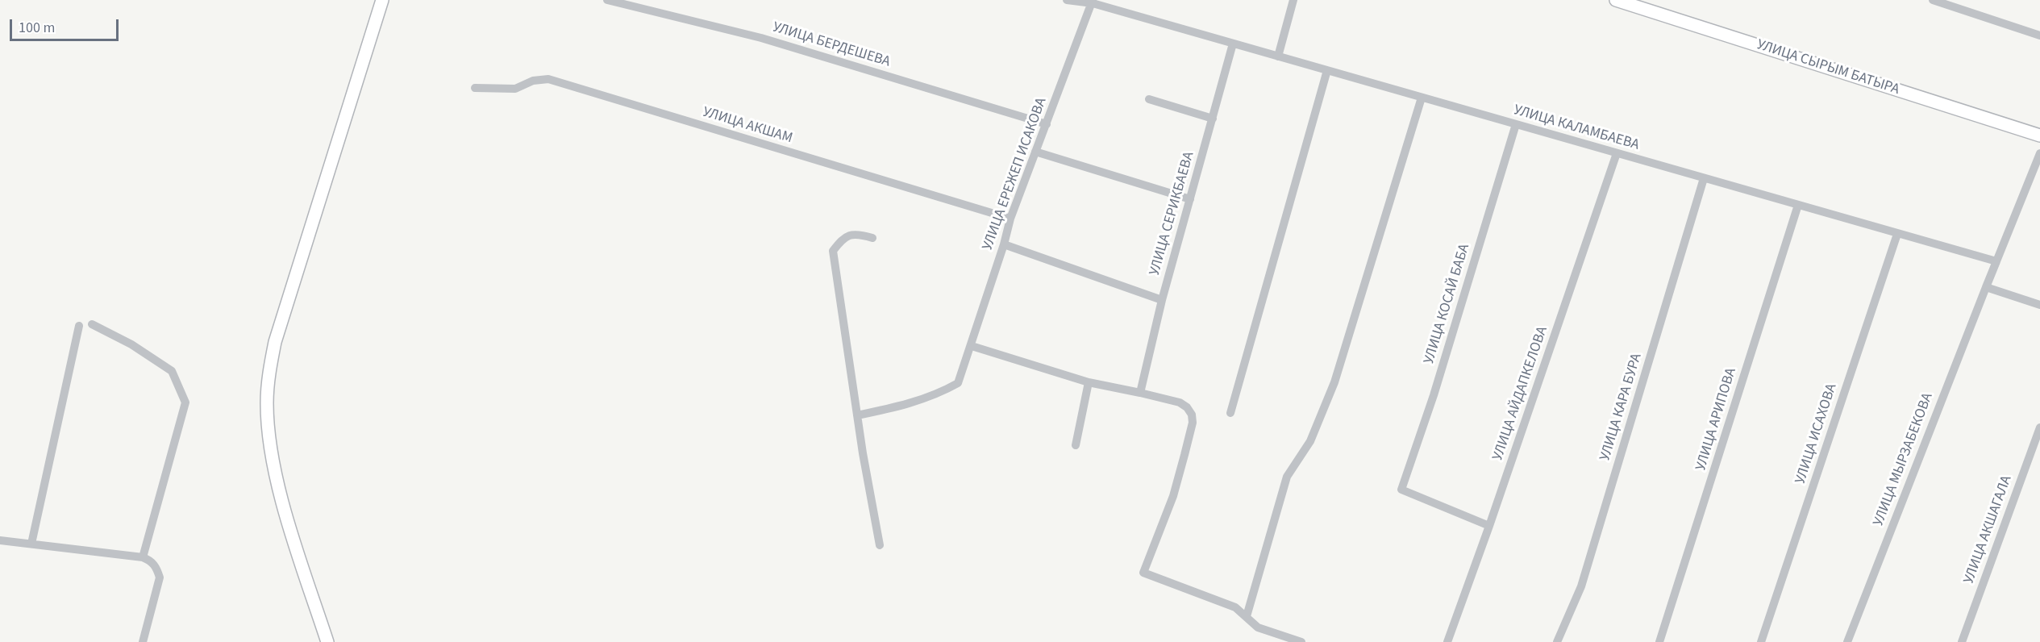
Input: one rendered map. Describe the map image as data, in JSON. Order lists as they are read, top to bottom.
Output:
{
  "streets": {
    "main road": ["УЛИЦА СЫРЫМ БАТЫРА"],
    "street": [
      "УЛИЦА БЕРДЕШЕВА",
      "УЛИЦА АКШАМ",
      "УЛИЦА КАЛАМБАЕВА",
      "УЛИЦА ЕРЕЖЕП ИСАКОВА",
      "УЛИЦА СЕРИКБАЕВА",
      "УЛИЦА КОСАЙ БАБА",
      "УЛИЦА АЙДАПКЕЛОВА",
      "УЛИЦА КАРА БУРА",
      "УЛИЦА АРИПОВА",
      "УЛИЦА ИСАХОВА",
      "УЛИЦА МЫРЗАБЕКОВА",
      "УЛИЦА АКШАГАЛА"
    ]
  },
  "crossings": [
    ["УЛИЦА БЕРДЕШЕВА", "УЛИЦА ЕРЕЖЕП ИСАКОВА"],
    ["УЛИЦА АКШАМ", "УЛИЦА ЕРЕЖЕП ИСАКОВА"],
    ["УЛИЦА КАЛАМБАЕВА", "УЛИЦА ЕРЕЖЕП ИСАКОВА"],
    ["УЛИЦА КАЛАМБАЕВА", "УЛИЦА СЕРИКБАЕВА"],
    ["УЛИЦА КАЛАМБАЕВА", "УЛИЦА КОСАЙ БАБА"],
    ["УЛИЦА КАЛАМБАЕВА", "УЛИЦА АЙДАПКЕЛОВА"],
    ["УЛИЦА КАЛАМБАЕВА", "УЛИЦА КАРА БУРА"],
    ["УЛИЦА КАЛАМБАЕВА", "УЛИЦА АРИПОВА"],
    ["УЛИЦА КАЛАМБАЕВА", "УЛИЦА ИСАХОВА"],
    ["УЛИЦА КОСАЙ БАБА", "УЛИЦА АЙДАПКЕЛОВА"]
  ],
  "scale_bar": "100 m"
}
